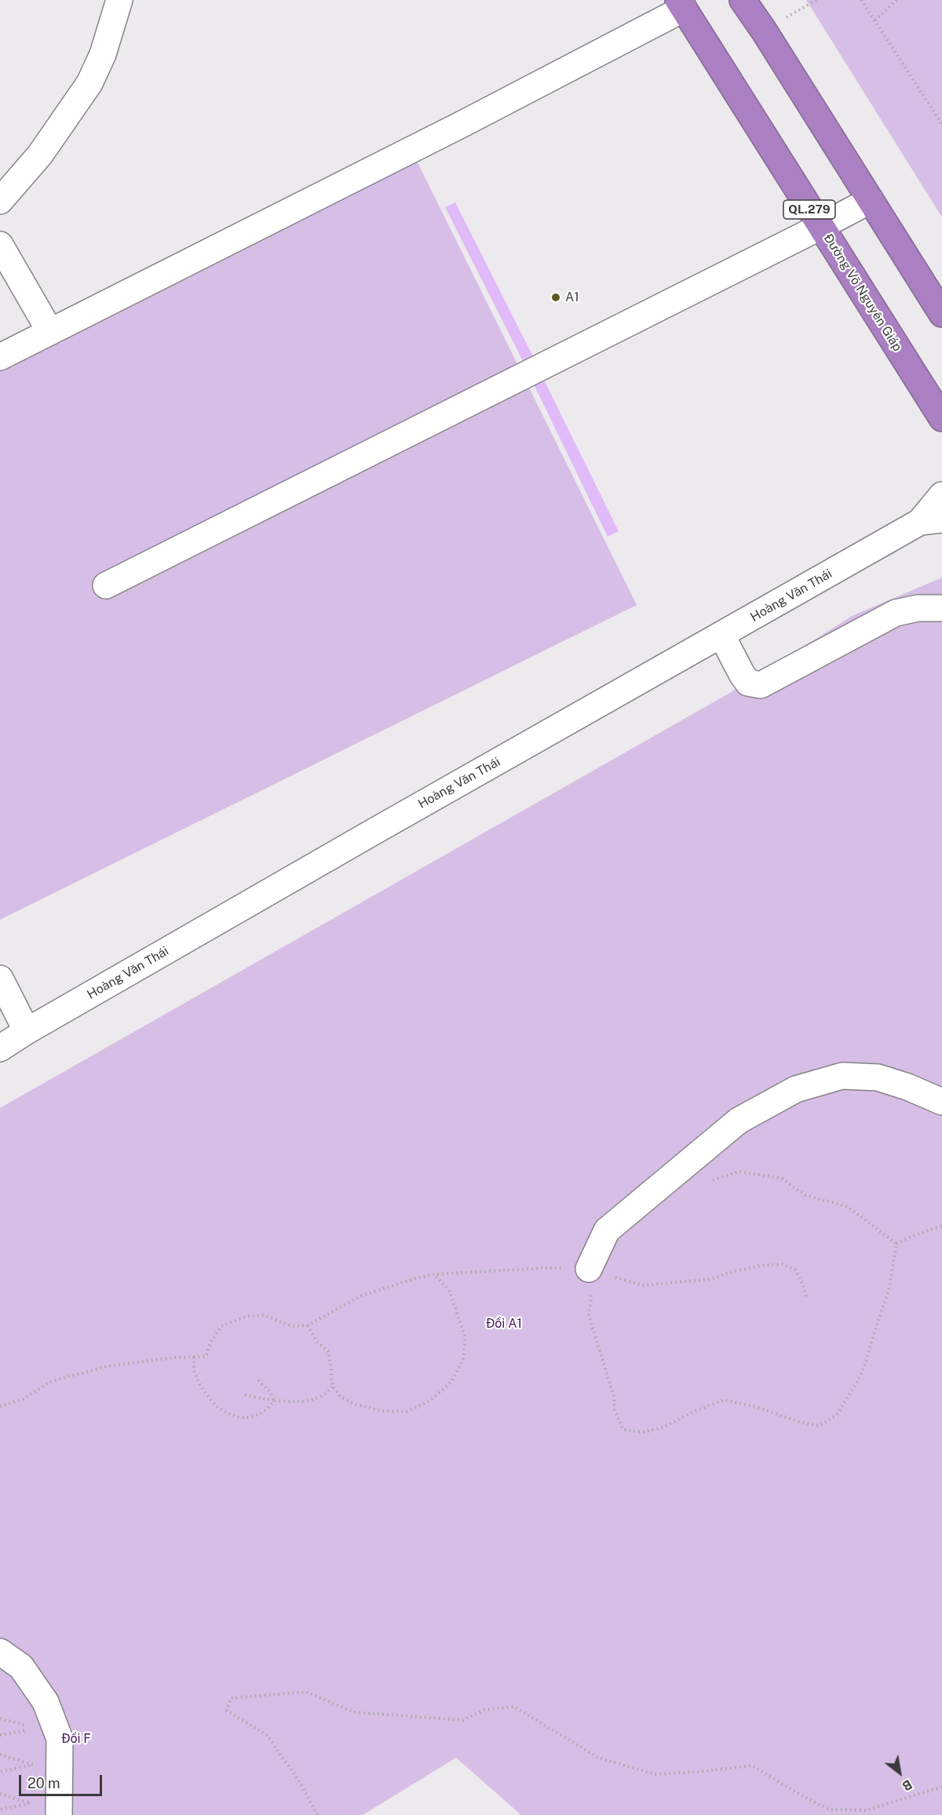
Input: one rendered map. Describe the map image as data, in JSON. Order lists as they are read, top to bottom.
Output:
{
  "streets": {
    "highway": ["QL.279", "Đường Võ Nguyên Giáp"],
    "street": ["Hoàng Văn Thái"]
  },
  "parks": ["Đồi A1", "Đồi F"],
  "places": ["A1"],
  "scale_bar": "20 m",
  "north": "bottom right"
}
